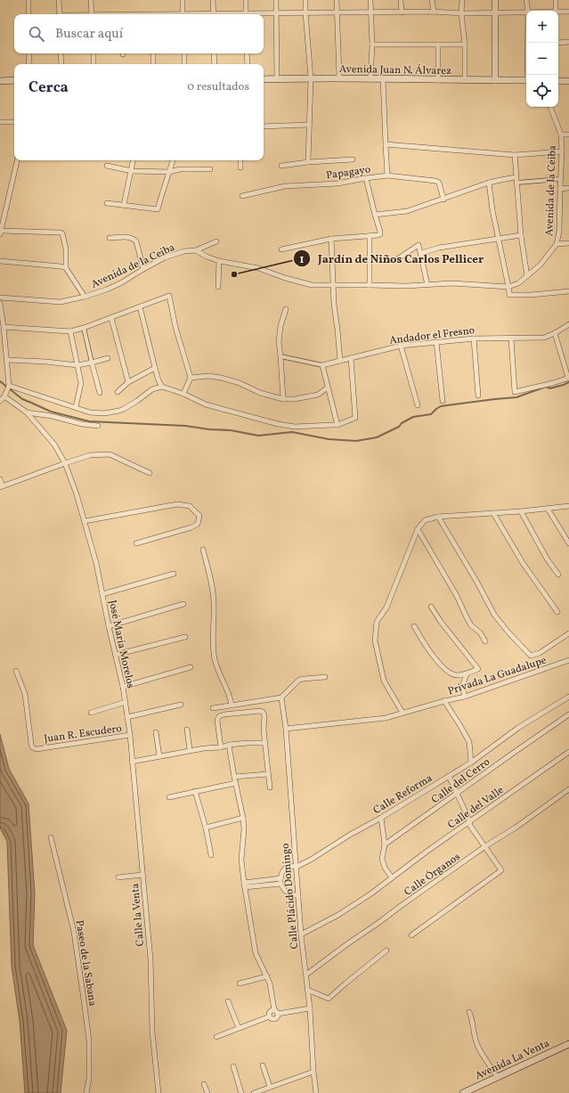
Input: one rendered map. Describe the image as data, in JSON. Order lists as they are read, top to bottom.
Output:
{
  "streets": {
    "main road": ["Avenida Juan N. Álvarez", "Avenida La Venta"],
    "street": [
      "Papagayo",
      "Avenida de la Ceiba",
      "Andador el Fresno",
      "José María Morelos",
      "Privada La Guadalupe",
      "Juan R. Escudero",
      "Calle del Cerro",
      "Calle Reforma",
      "Calle del Valle",
      "Calle Órganos",
      "Calle Plácido Domingo",
      "Calle la Venta",
      "Paseo de la Sabana"
    ]
  },
  "crossings": [
    ["José María Morelos", "Juan R. Escudero"],
    ["José María Morelos", "Calle la Venta"],
    ["Privada La Guadalupe", "Calle Plácido Domingo"],
    ["Juan R. Escudero", "Calle la Venta"],
    ["Calle Reforma", "Calle Plácido Domingo"],
    ["Calle del Valle", "Calle Plácido Domingo"],
    ["Calle Órganos", "Calle Plácido Domingo"]
  ],
  "places": ["Jardín de Niños Carlos Pellicer"],
  "page": {
    "map_buttons": ["+", "−"],
    "search": "Buscar aquí",
    "heading": ["Cerca", "0 resultados"]
  }
}
